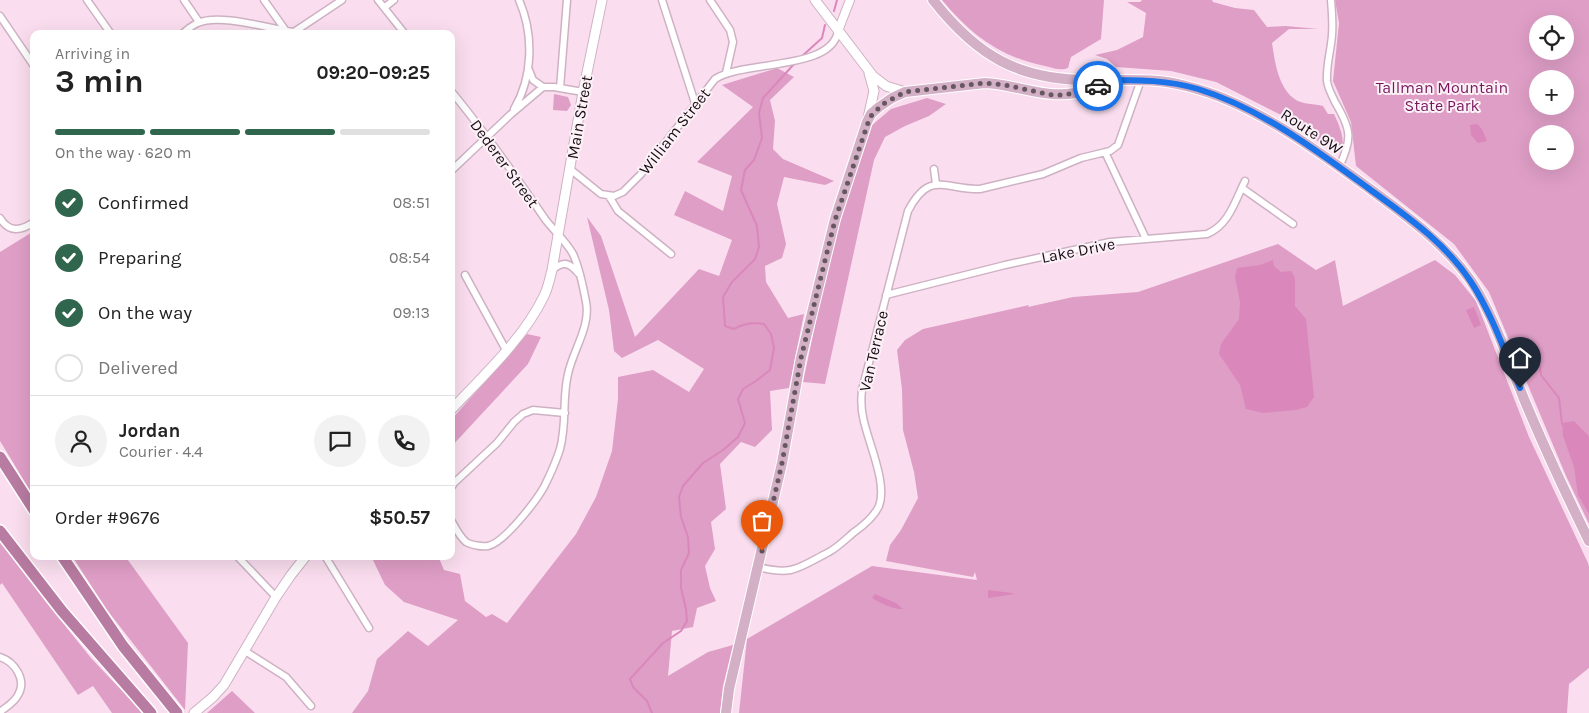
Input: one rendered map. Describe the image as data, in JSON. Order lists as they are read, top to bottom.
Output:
{
  "streets": {
    "main road": ["Main Street", "Route 9W"],
    "street": [
      "William Street",
      "Dederer Street",
      "Lake Drive",
      "Van Terrace"
    ]
  },
  "crossings": [
    ["Main Street", "Dederer Street"],
    ["Lake Drive", "Van Terrace"]
  ],
  "parks": ["Tallman Mountain State Park"],
  "page": {
    "map_buttons": ["+", "−"],
    "heading": ["3 min", "Arriving in", "09:20–09:25"],
    "panel": [
      "Jordan",
      "Courier · 4.4",
      "Order #9676",
      "$50.57"
    ],
    "bar": "On the way · 620 m",
    "list": [
      ["Confirmed", "08:51"],
      ["Preparing", "08:54"],
      ["On the way", "09:13"],
      "Delivered"
    ]
  }
}
